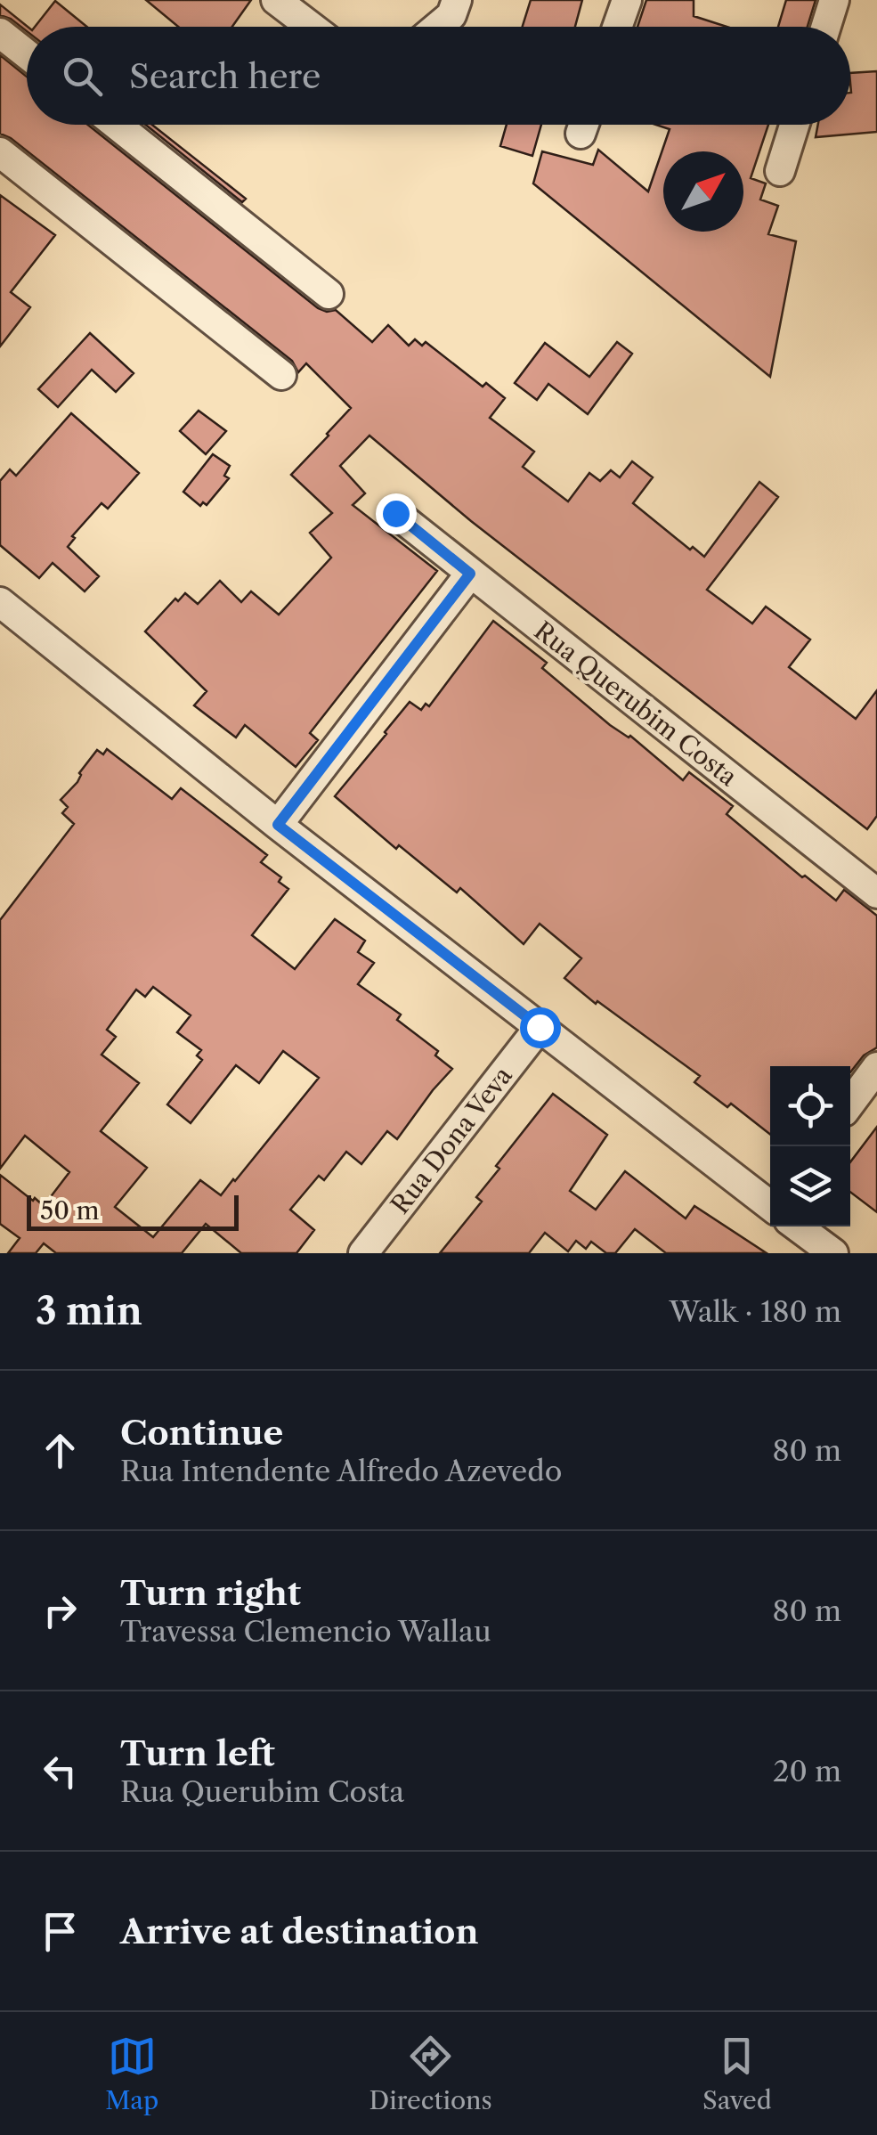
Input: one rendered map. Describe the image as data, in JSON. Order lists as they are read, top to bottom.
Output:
{
  "streets": {
    "street": ["Rua Querubim Costa", "Rua Dona Veva"]
  },
  "scale_bar": "50 m",
  "north": "top right",
  "page": {
    "search": "Search here",
    "scale": "50 m",
    "heading": ["3 min", "Walk · 180 m"],
    "list": [
      ["Continue", "Rua Intendente Alfredo Azevedo", "80 m"],
      ["Turn right", "Travessa Clemencio Wallau", "80 m"],
      ["Turn left", "Rua Querubim Costa", "20 m"],
      "Arrive at destination"
    ],
    "nav": ["Map", "Directions", "Saved"]
  }
}
